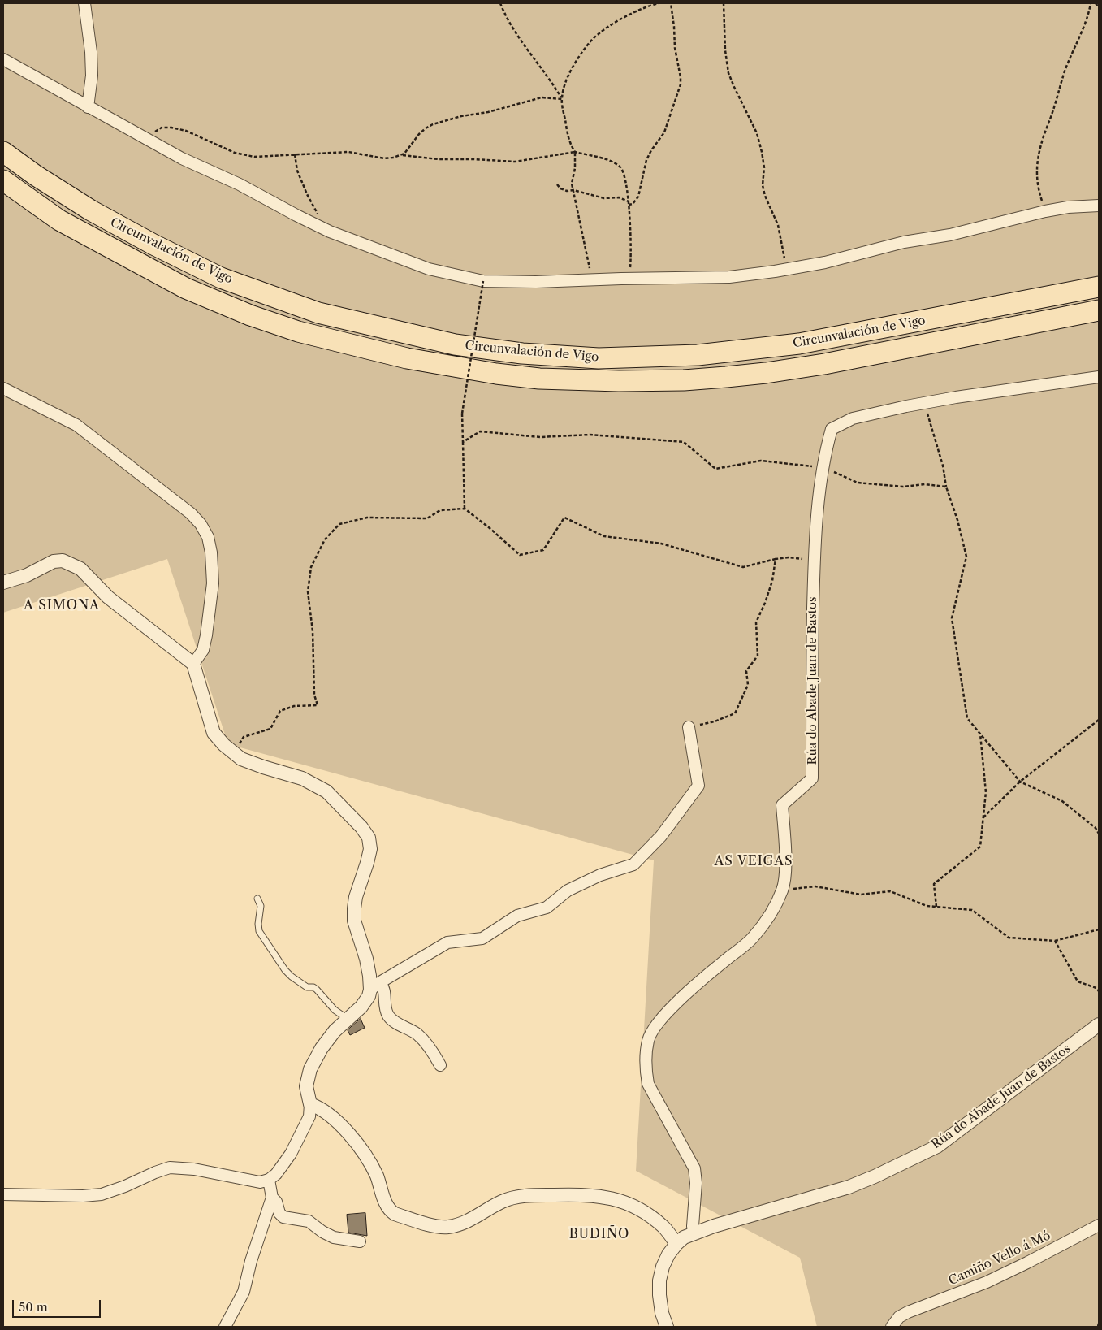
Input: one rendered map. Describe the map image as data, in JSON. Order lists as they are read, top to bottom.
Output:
{
  "streets": {
    "highway": ["Circunvalación de Vigo"],
    "street": ["Rúa do Abade Juan de Bastos", "Camiño Vello á Mó"]
  },
  "districts": ["A SIMONA", "AS VEIGAS", "BUDIÑO"],
  "scale_bar": "50 m"
}
